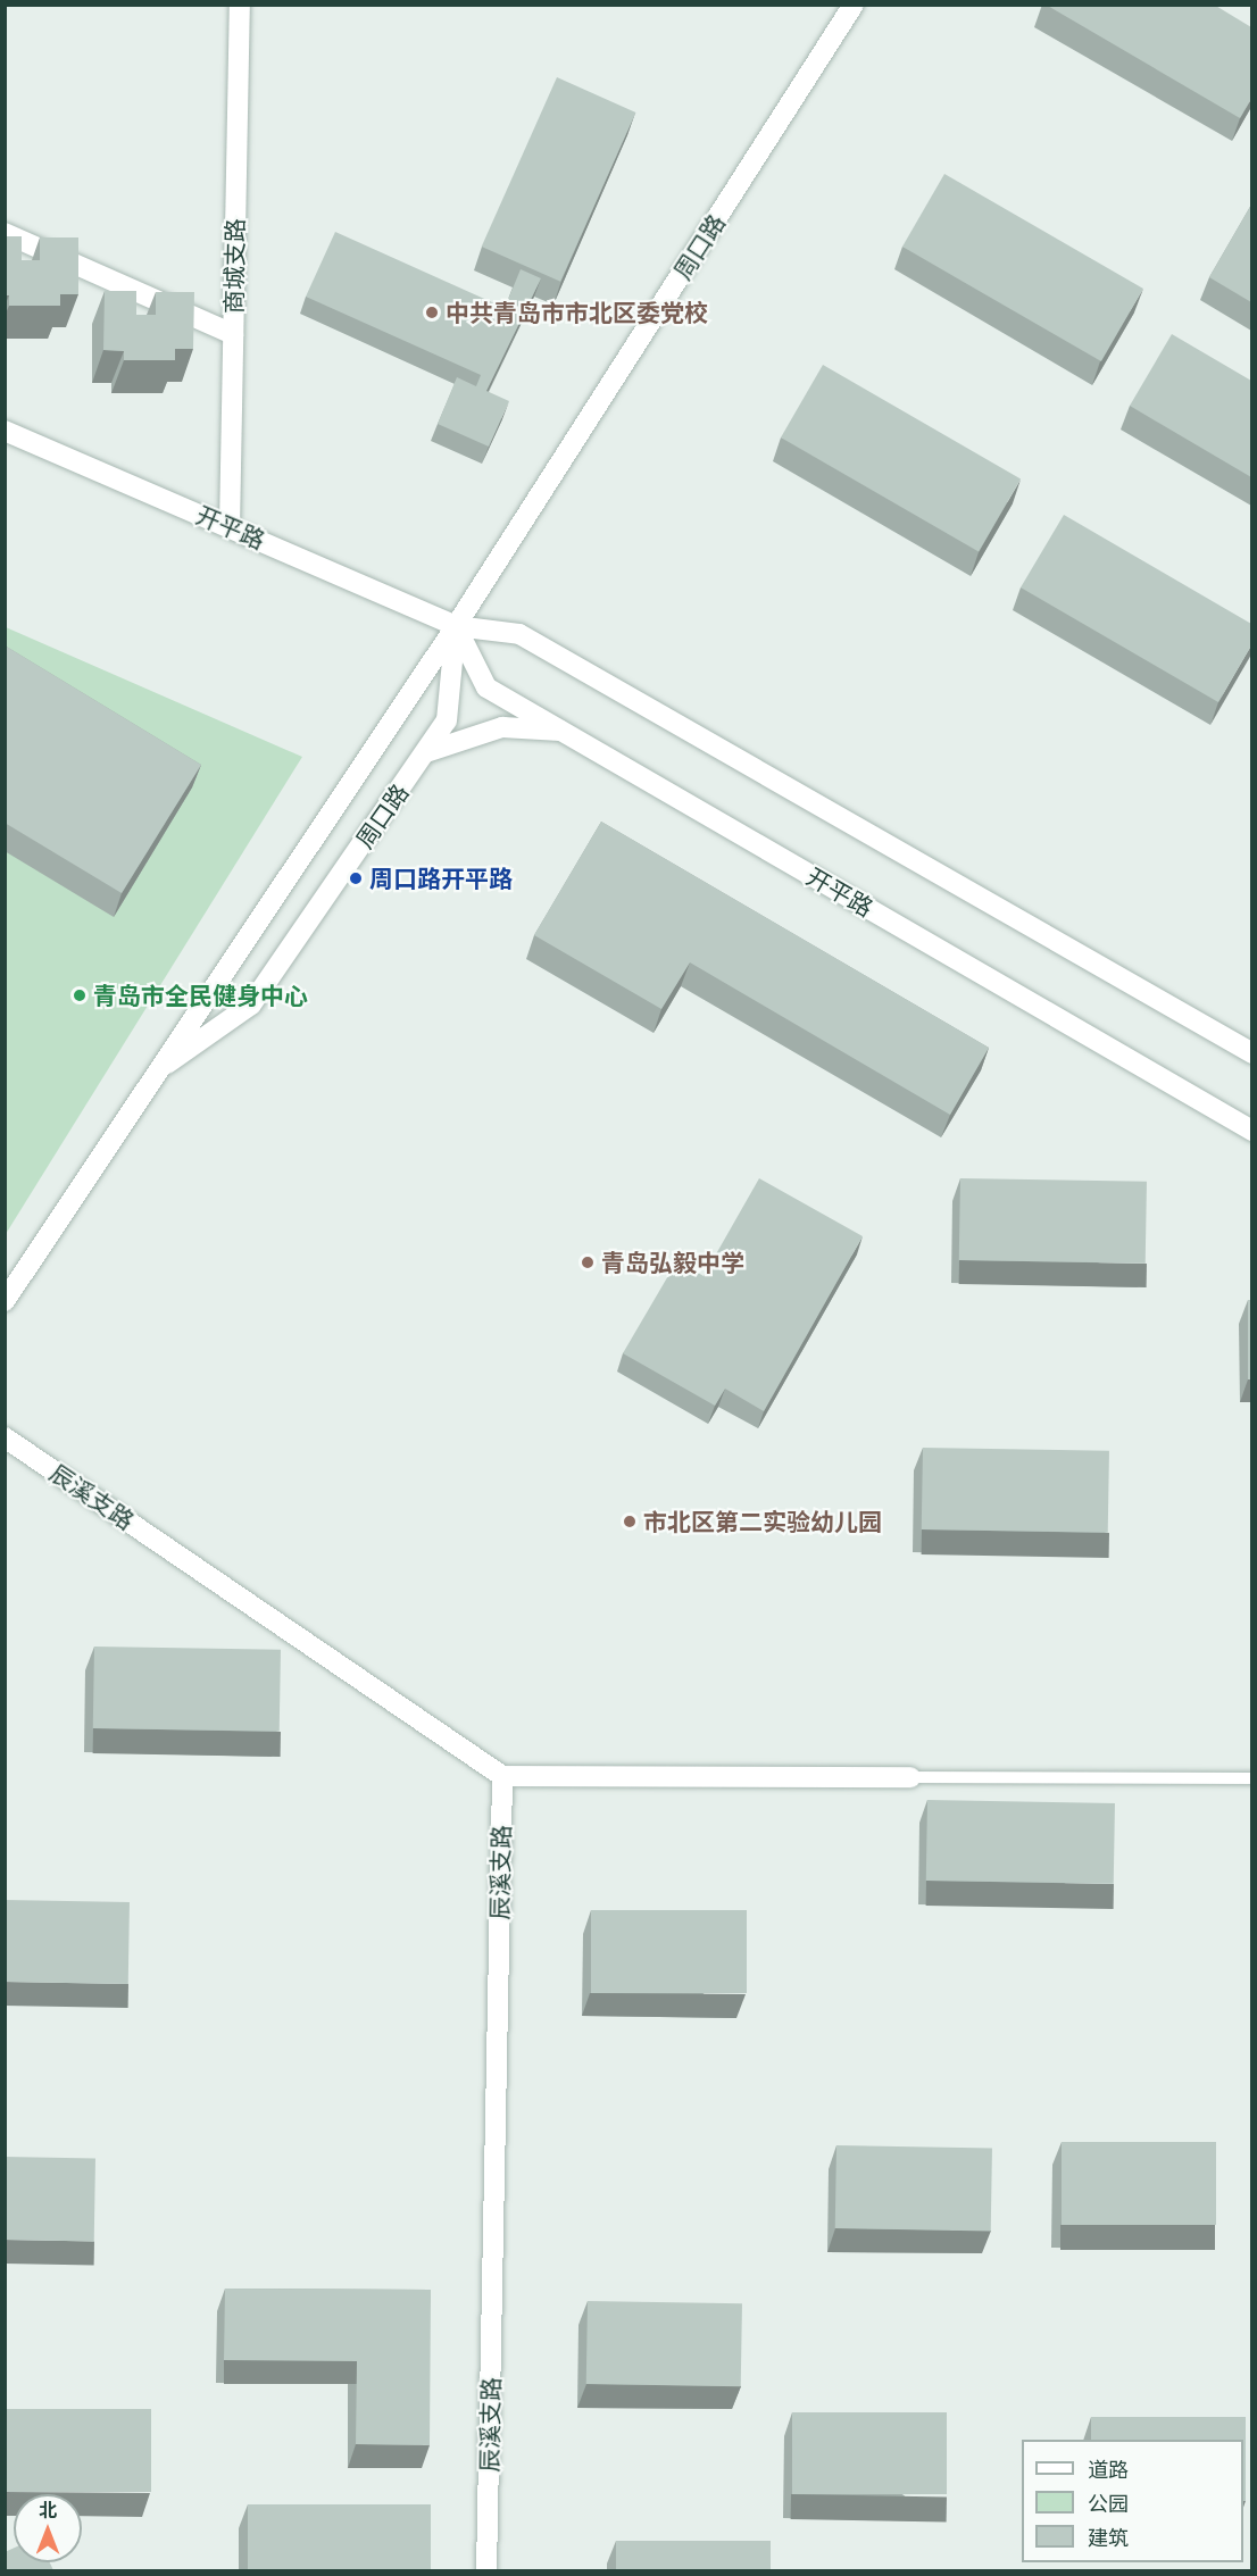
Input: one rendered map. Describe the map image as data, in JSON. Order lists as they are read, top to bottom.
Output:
{
  "streets": {
    "street": [
      "周口路",
      "商城支路",
      "开平路",
      "辰溪支路"
    ]
  },
  "crossings": [
    ["周口路", "开平路"],
    ["商城支路", "开平路"]
  ],
  "places": [
    "中共青岛市市北区委党校",
    "周口路开平路",
    "青岛市全民健身中心",
    "青岛弘毅中学",
    "市北区第二实验幼儿园"
  ],
  "legend": ["道路", "公园", "建筑"],
  "north": "top"
}
